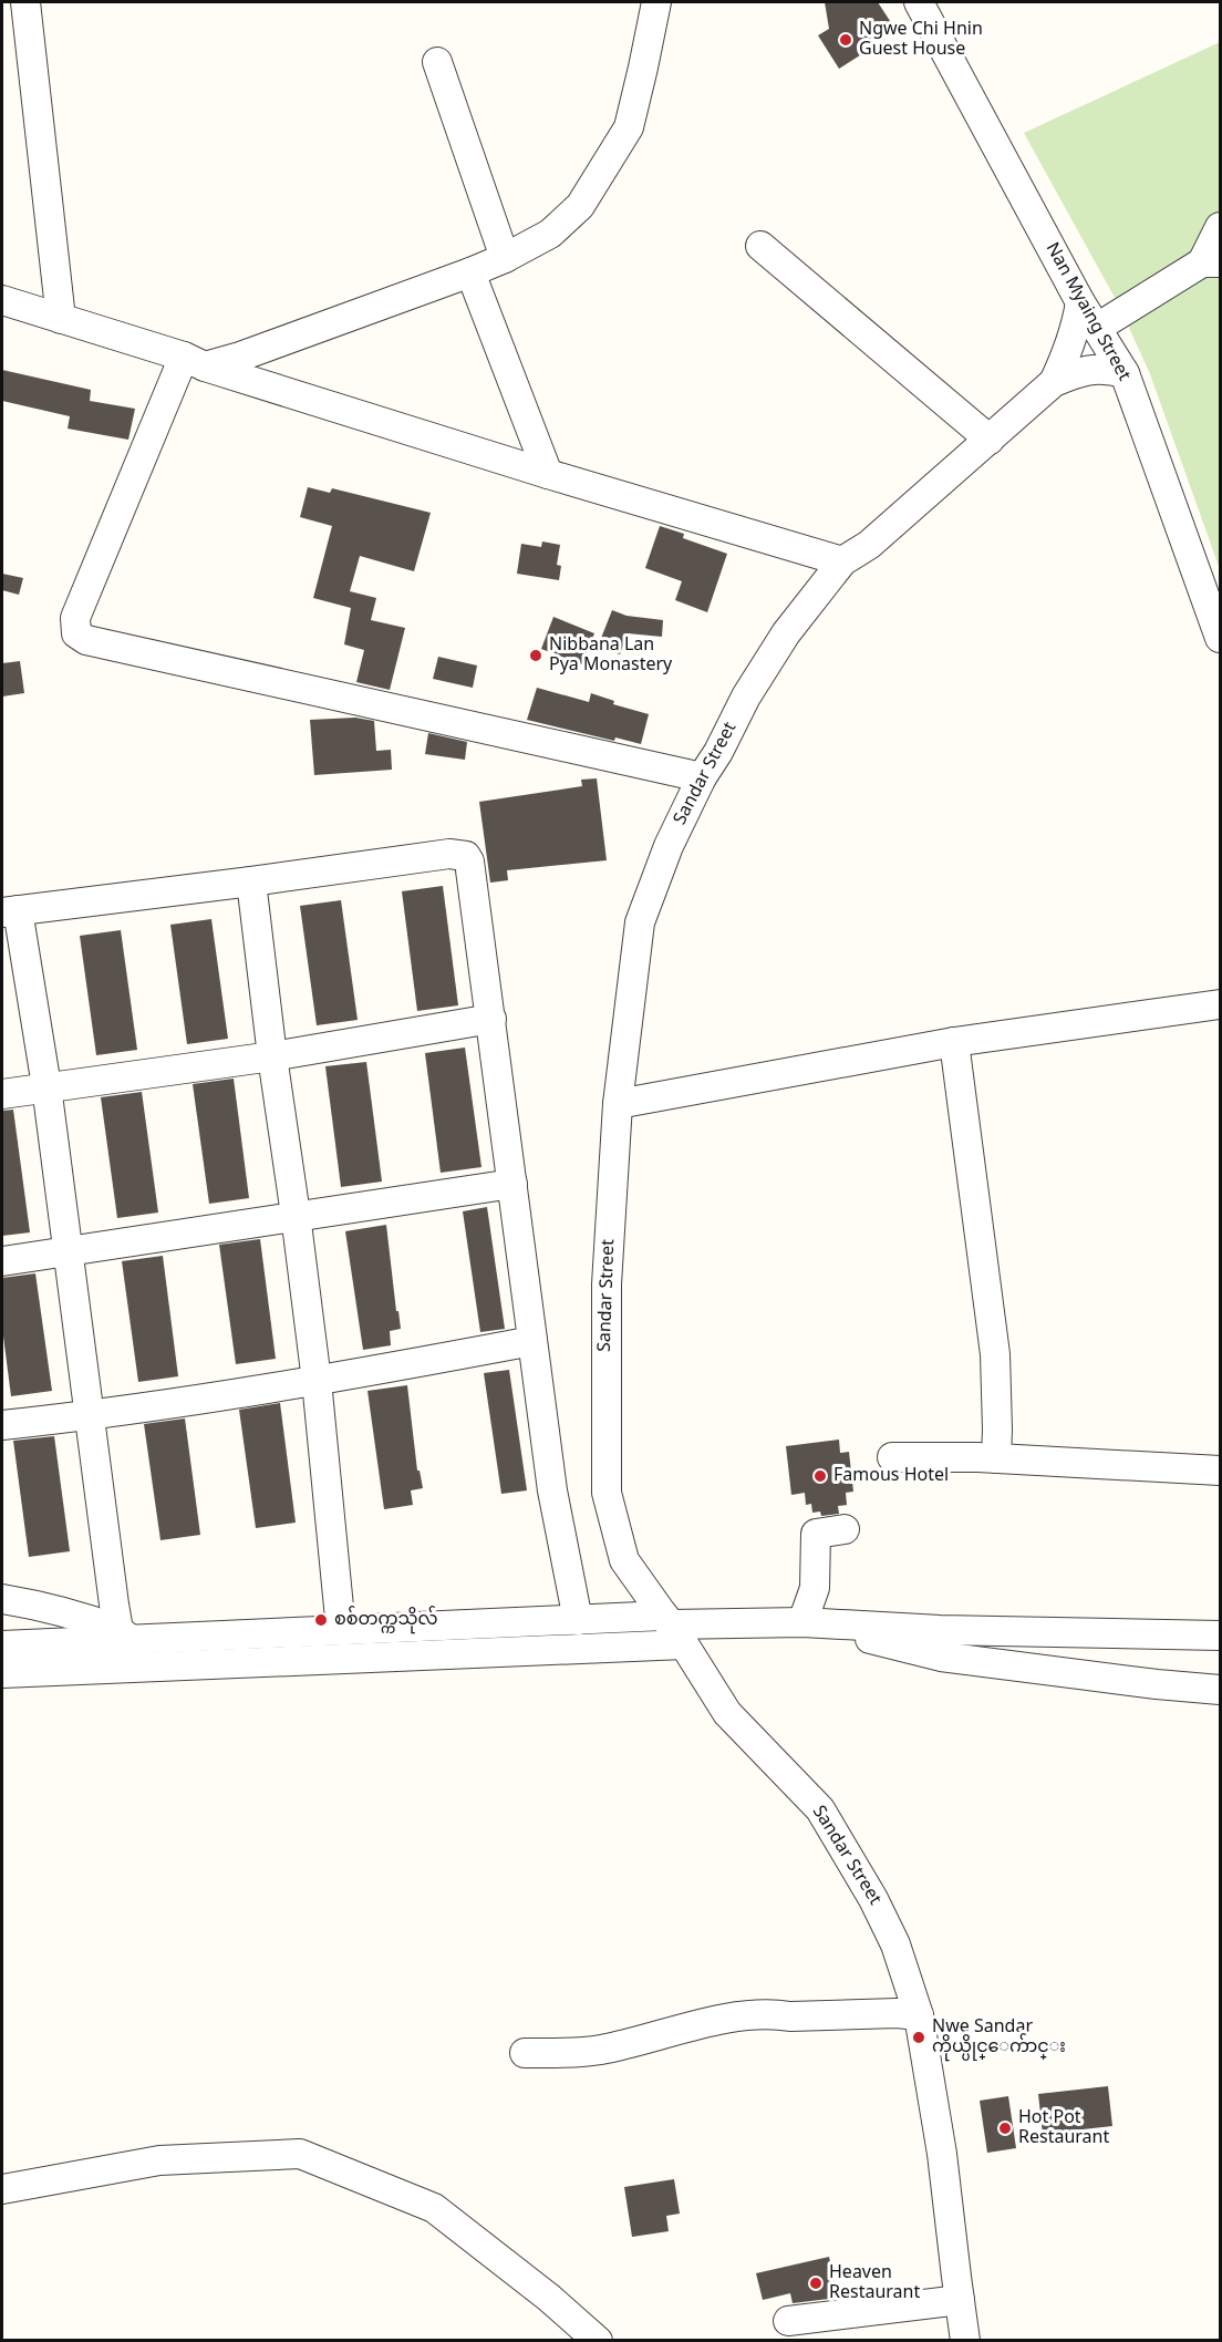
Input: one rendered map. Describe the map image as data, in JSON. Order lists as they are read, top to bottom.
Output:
{
  "streets": {
    "street": ["Nan Myaing Street", "Sandar Street"]
  },
  "crossings": [
    ["Nan Myaing Street", "Sandar Street"]
  ],
  "places": [
    "Ngwe Chi Hnin Guest House",
    "Nibbana Lan Pya Monastery",
    "Famous Hotel",
    "စစ်‌တက္ကသိုလ်",
    "Nwe Sandar ကိုယ္ပိုင္ေက်ာင္း",
    "Hot Pot Restaurant",
    "Heaven Restaurant"
  ]
}
